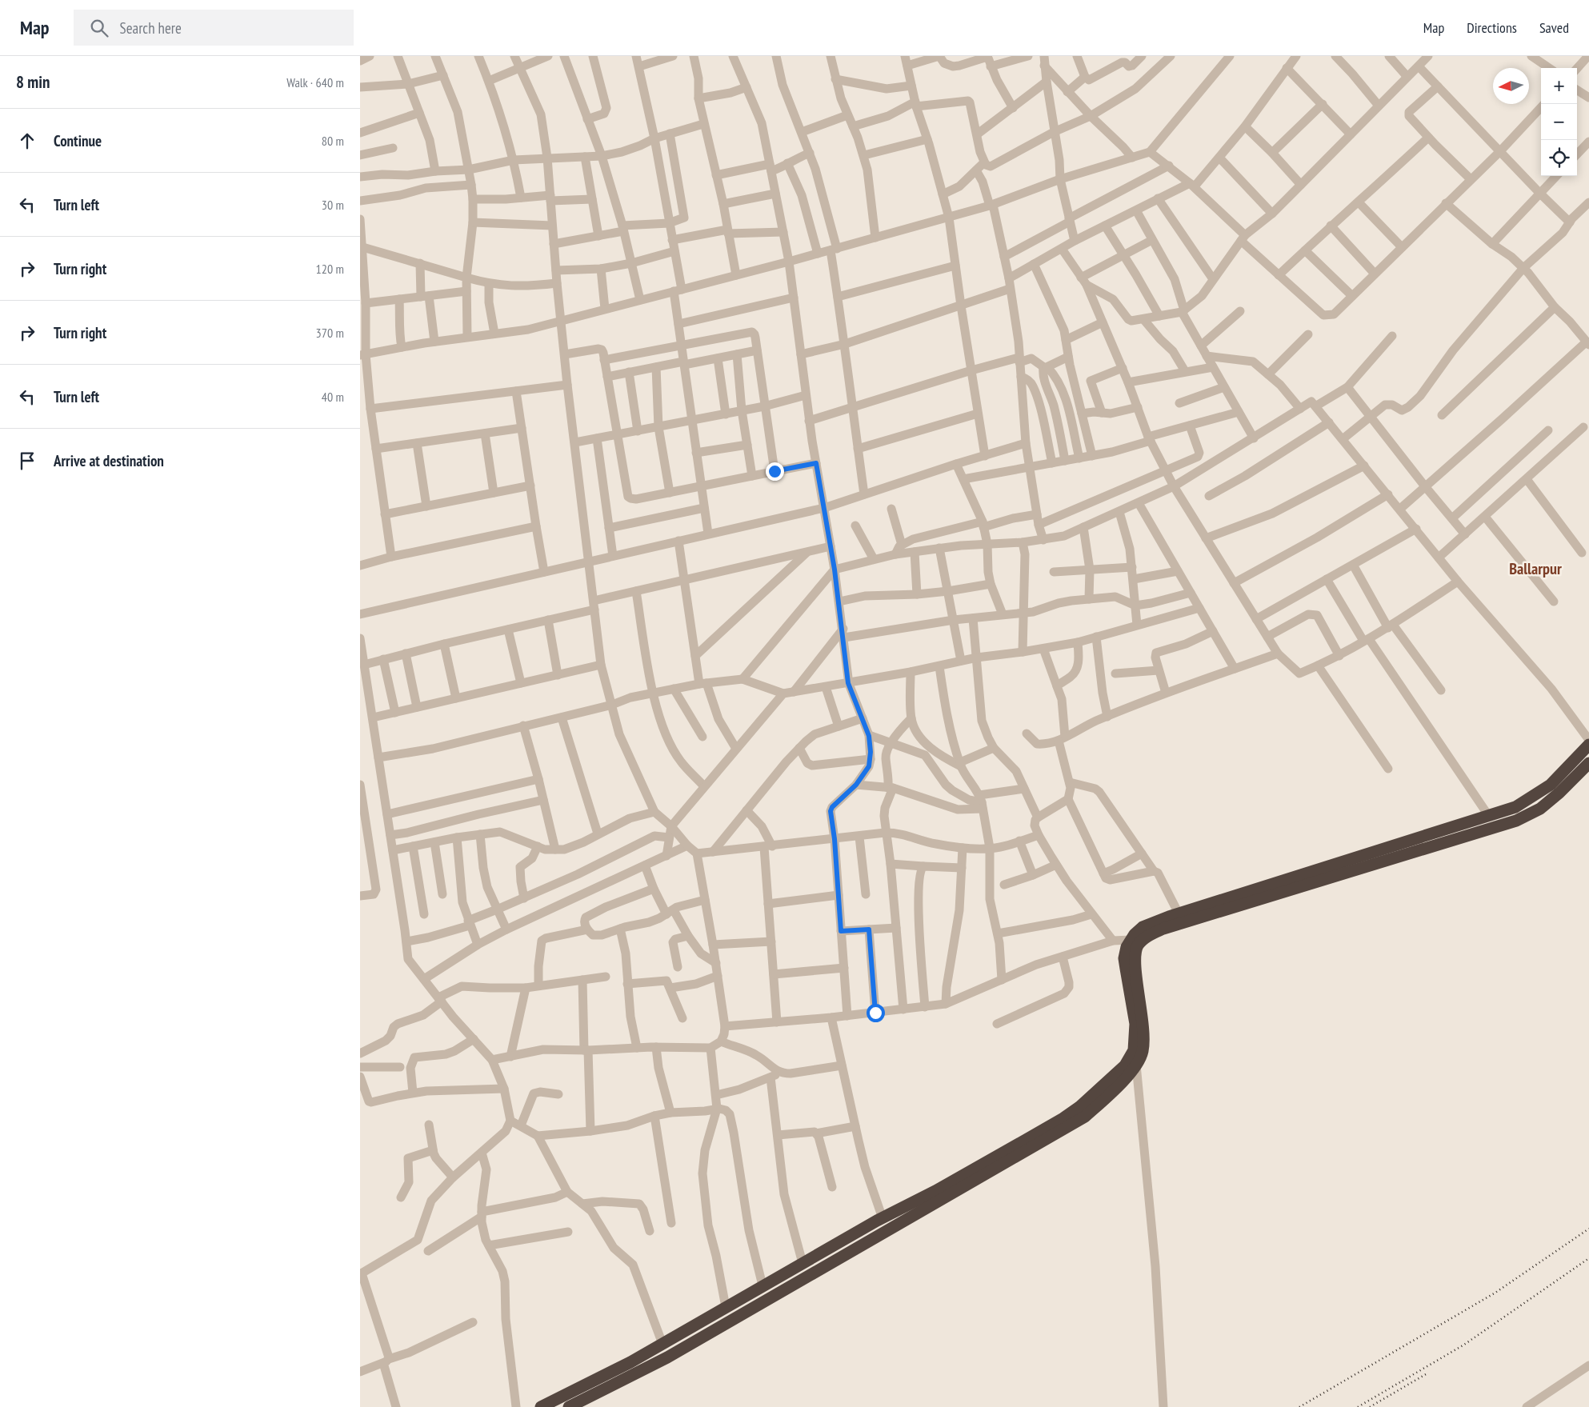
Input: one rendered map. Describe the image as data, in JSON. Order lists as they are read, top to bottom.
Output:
{
  "districts": ["Ballarpur"],
  "north": "left",
  "page": {
    "header": "Map",
    "search": "Search here",
    "nav": ["Map", "Directions", "Saved"],
    "heading": ["8 min", "Walk · 640 m"],
    "map_buttons": ["+", "−"],
    "list": [
      ["Continue", "80 m"],
      ["Turn left", "30 m"],
      ["Turn right", "120 m"],
      ["Turn right", "370 m"],
      ["Turn left", "40 m"],
      "Arrive at destination"
    ]
  }
}
